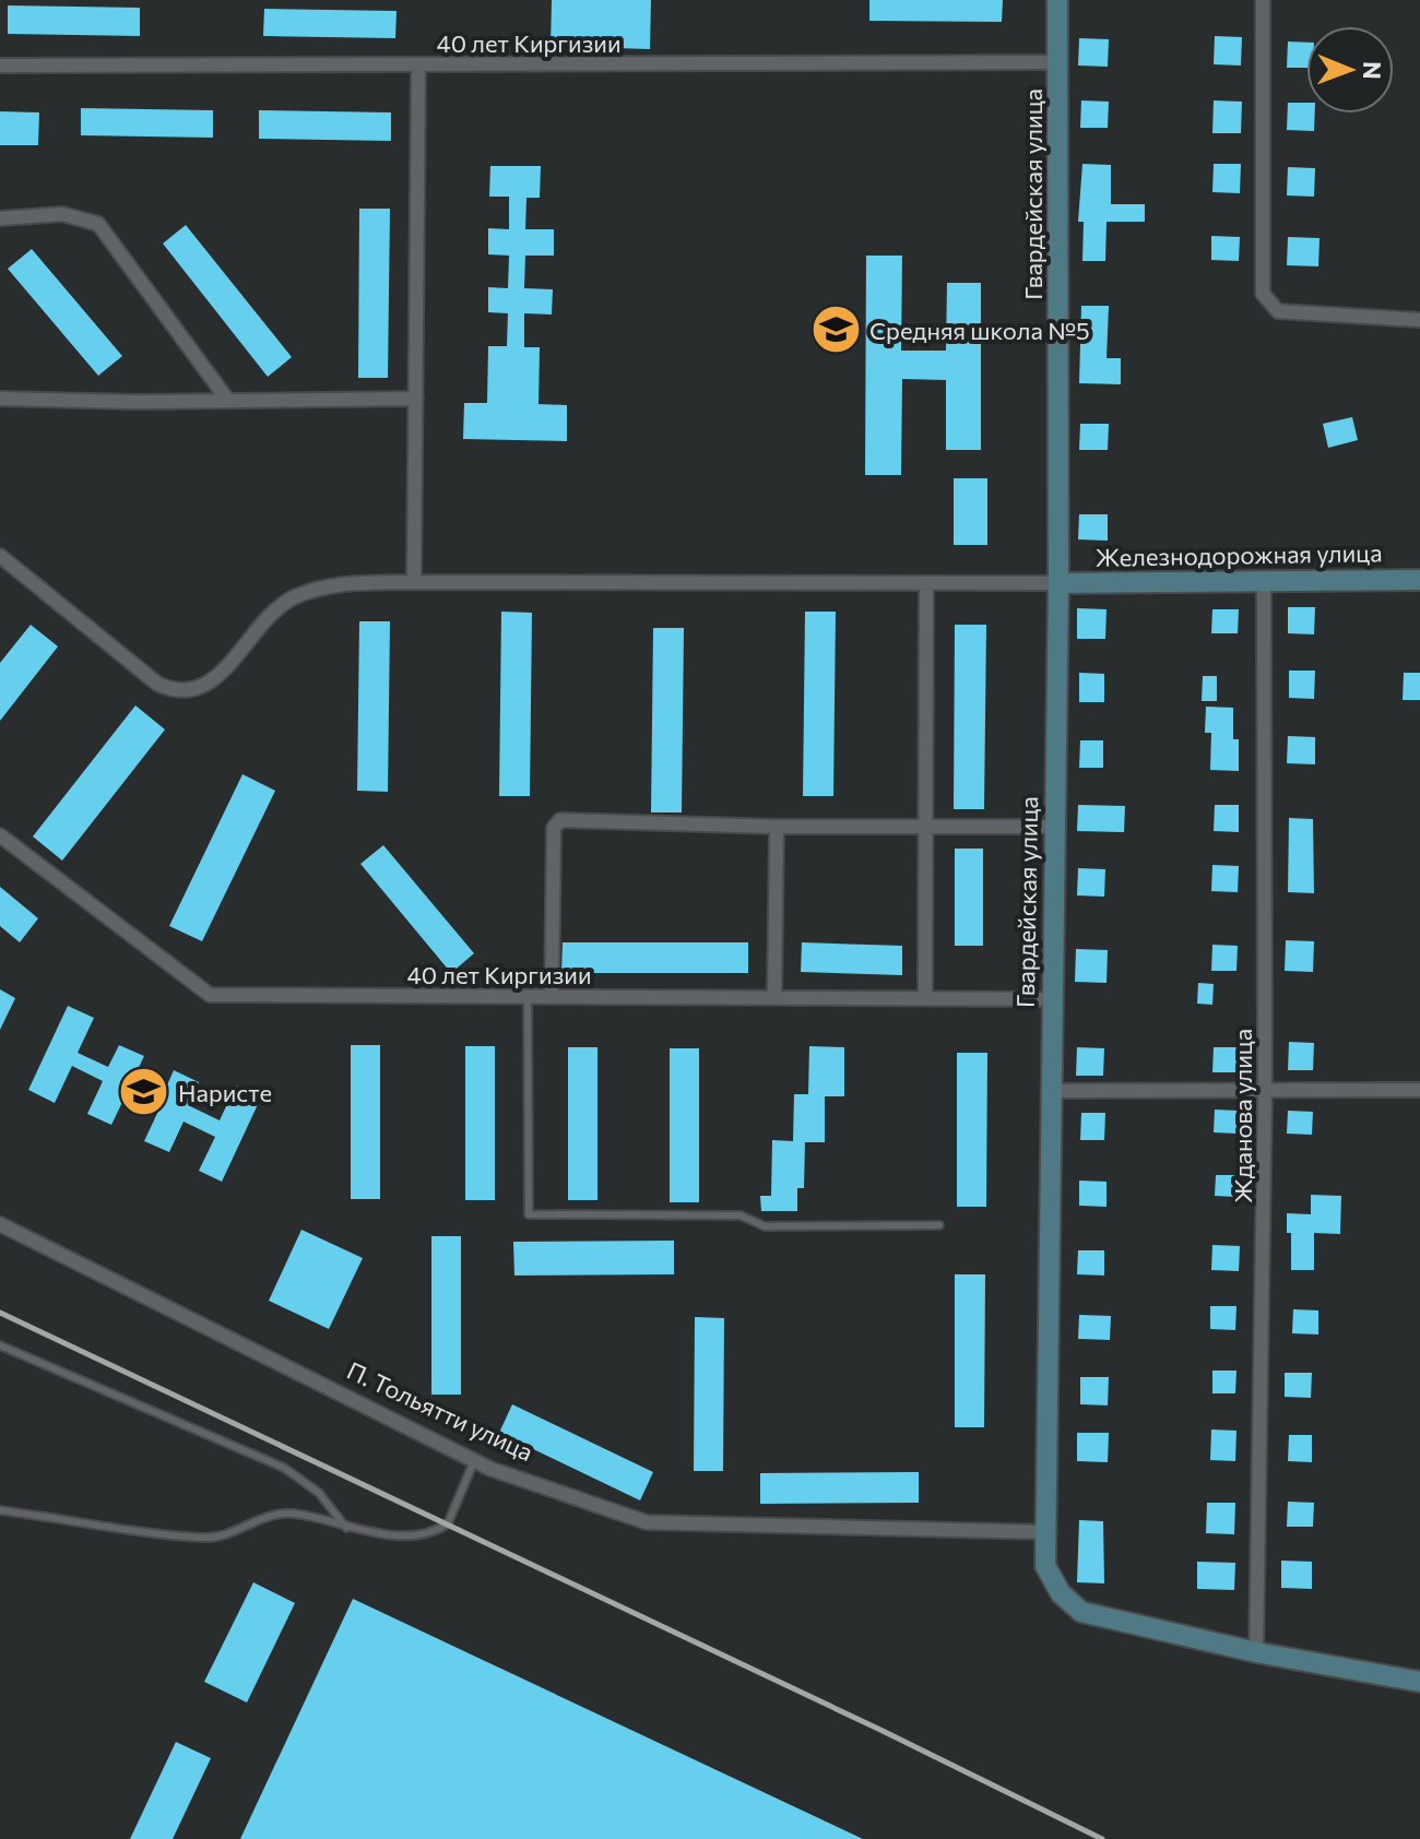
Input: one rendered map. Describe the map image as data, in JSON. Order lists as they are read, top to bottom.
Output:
{
  "streets": {
    "street": [
      "40 лет Киргизии",
      "Гвардейская улица",
      "Железнодорожная улица",
      "Жданова улица",
      "П. Тольятти улица"
    ]
  },
  "crossings": [
    ["40 лет Киргизии", "Гвардейская улица"],
    ["Гвардейская улица", "Железнодорожная улица"],
    ["Гвардейская улица", "Жданова улица"],
    ["Гвардейская улица", "П. Тольятти улица"],
    ["Железнодорожная улица", "Жданова улица"]
  ],
  "places": {
    "school or university": ["Средняя школа №5", "Наристе"]
  },
  "north": "right"
}
